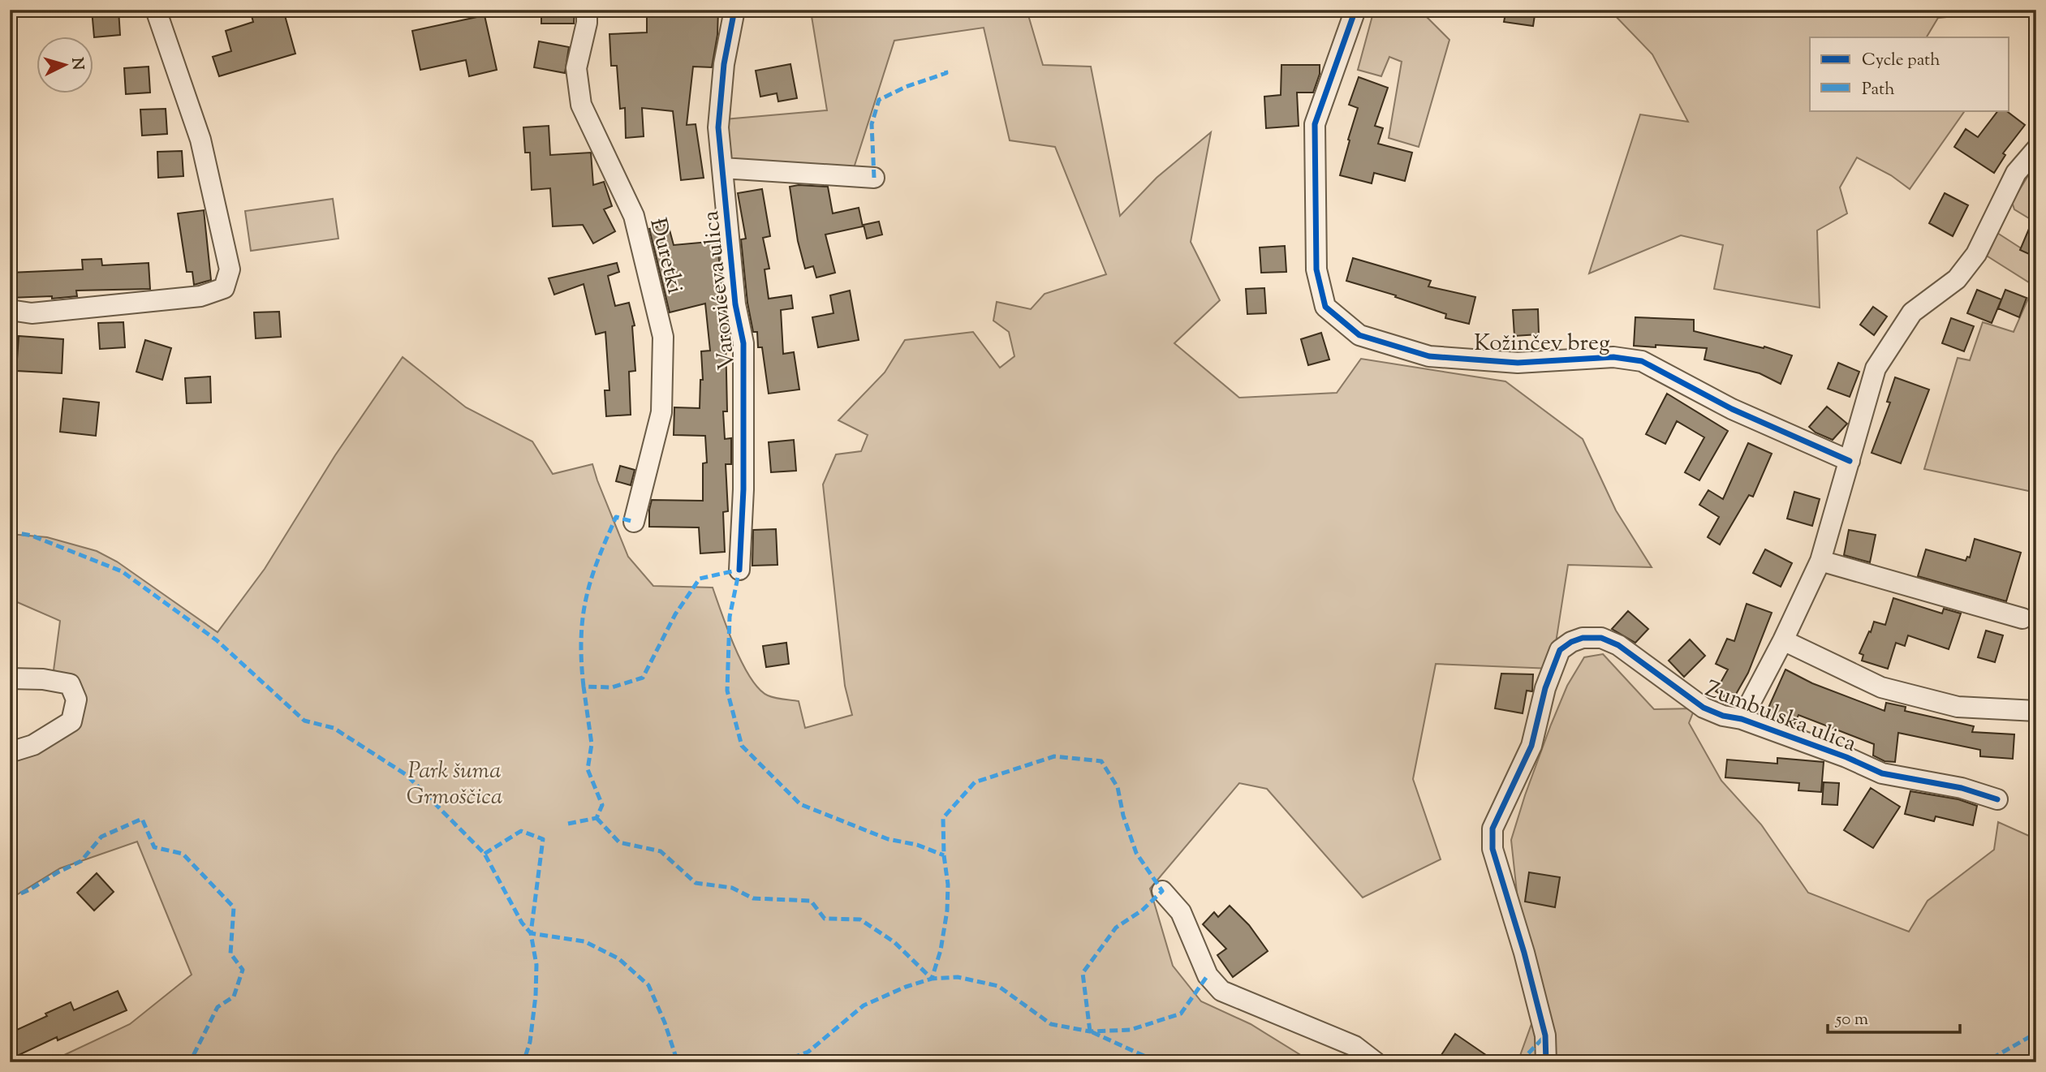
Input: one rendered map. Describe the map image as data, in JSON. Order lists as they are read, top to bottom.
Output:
{
  "streets": {
    "street": [
      "Đuretki",
      "Varovićeva ulica",
      "Kožinčev breg",
      "Zumbulska ulica"
    ]
  },
  "crossings": [
    ["Kožinčev breg", "Zumbulska ulica"]
  ],
  "parks": ["Park šuma Grmoščica"],
  "legend": ["Cycle path", "Path"],
  "scale_bar": "50 m",
  "north": "right"
}
